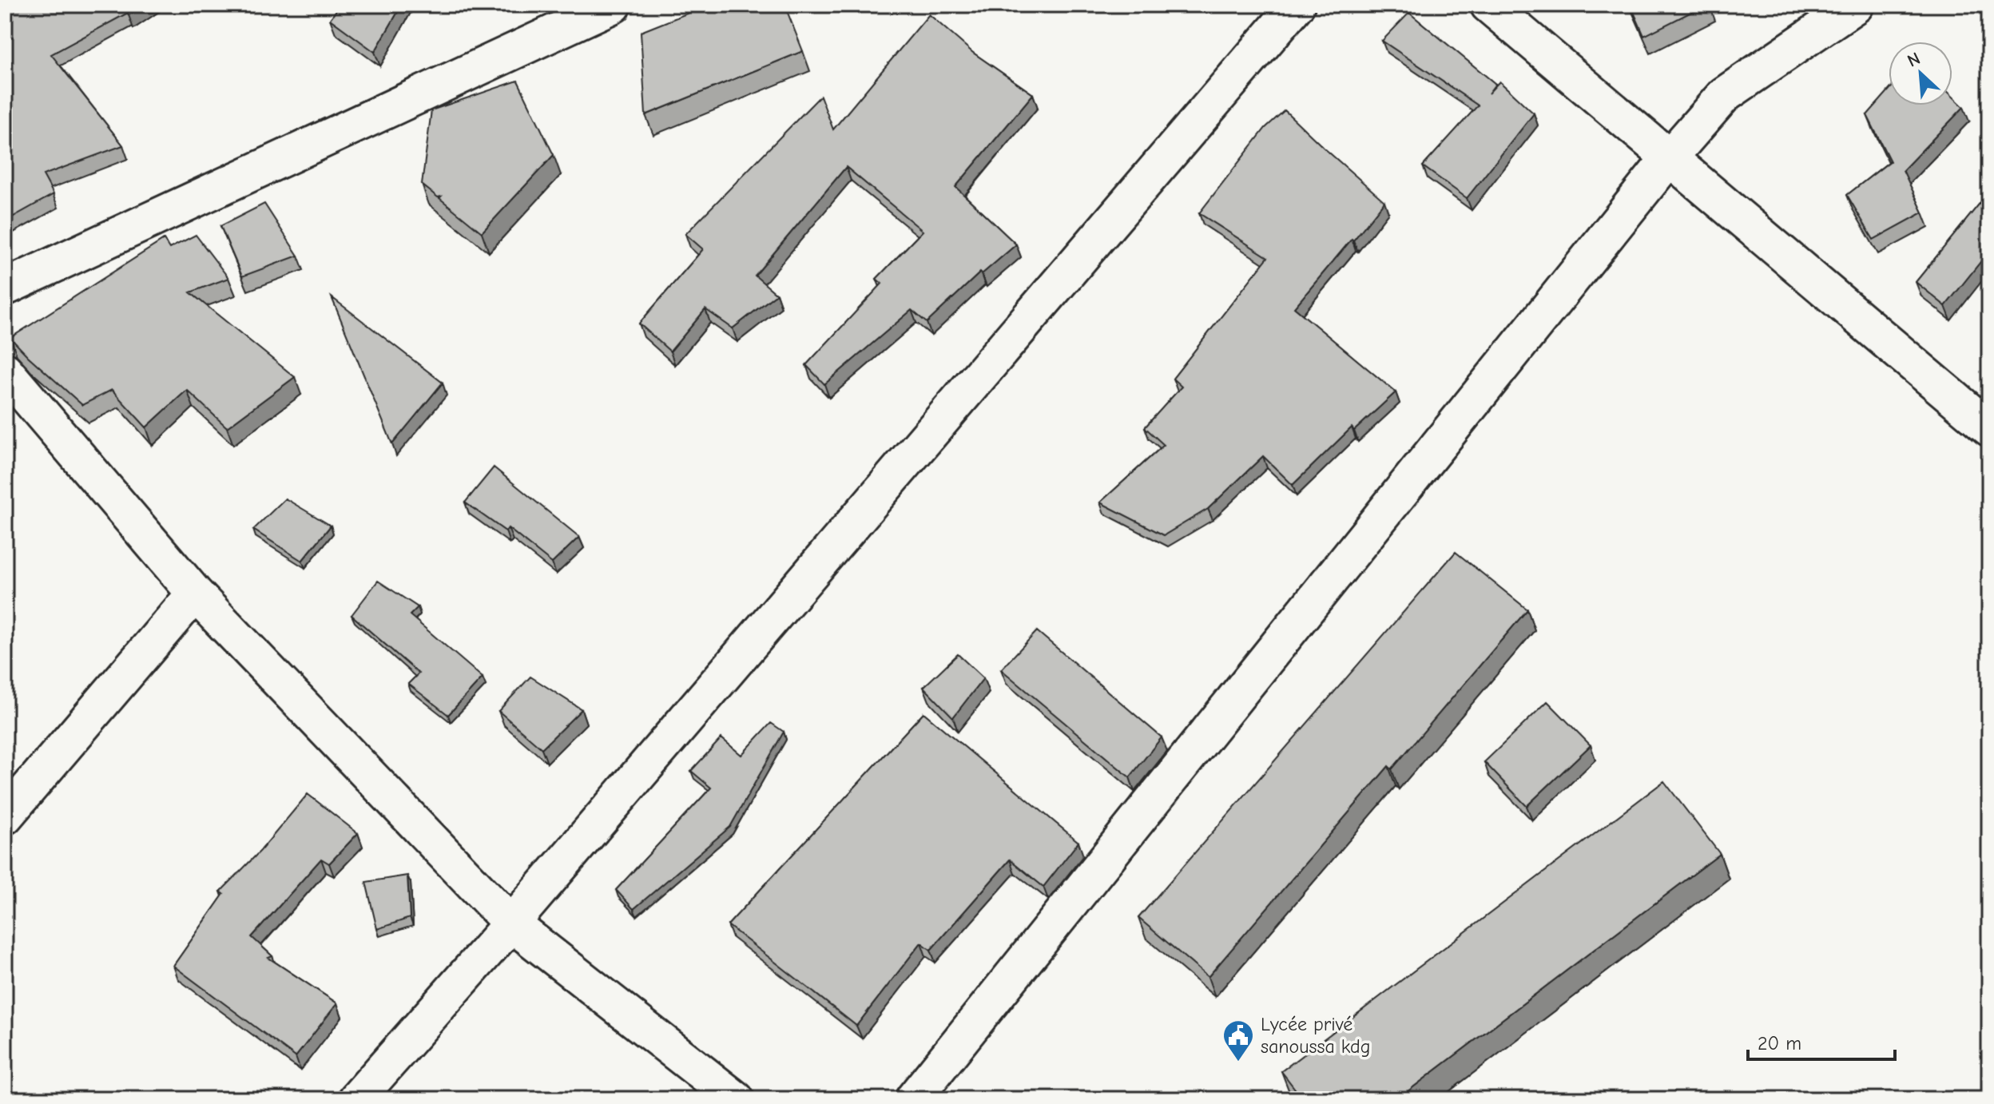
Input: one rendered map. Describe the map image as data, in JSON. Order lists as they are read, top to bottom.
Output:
{
  "places": {
    "public building": ["Lycée privé sanoussa kdg"]
  },
  "scale_bar": "20 m",
  "north": "top left"
}
